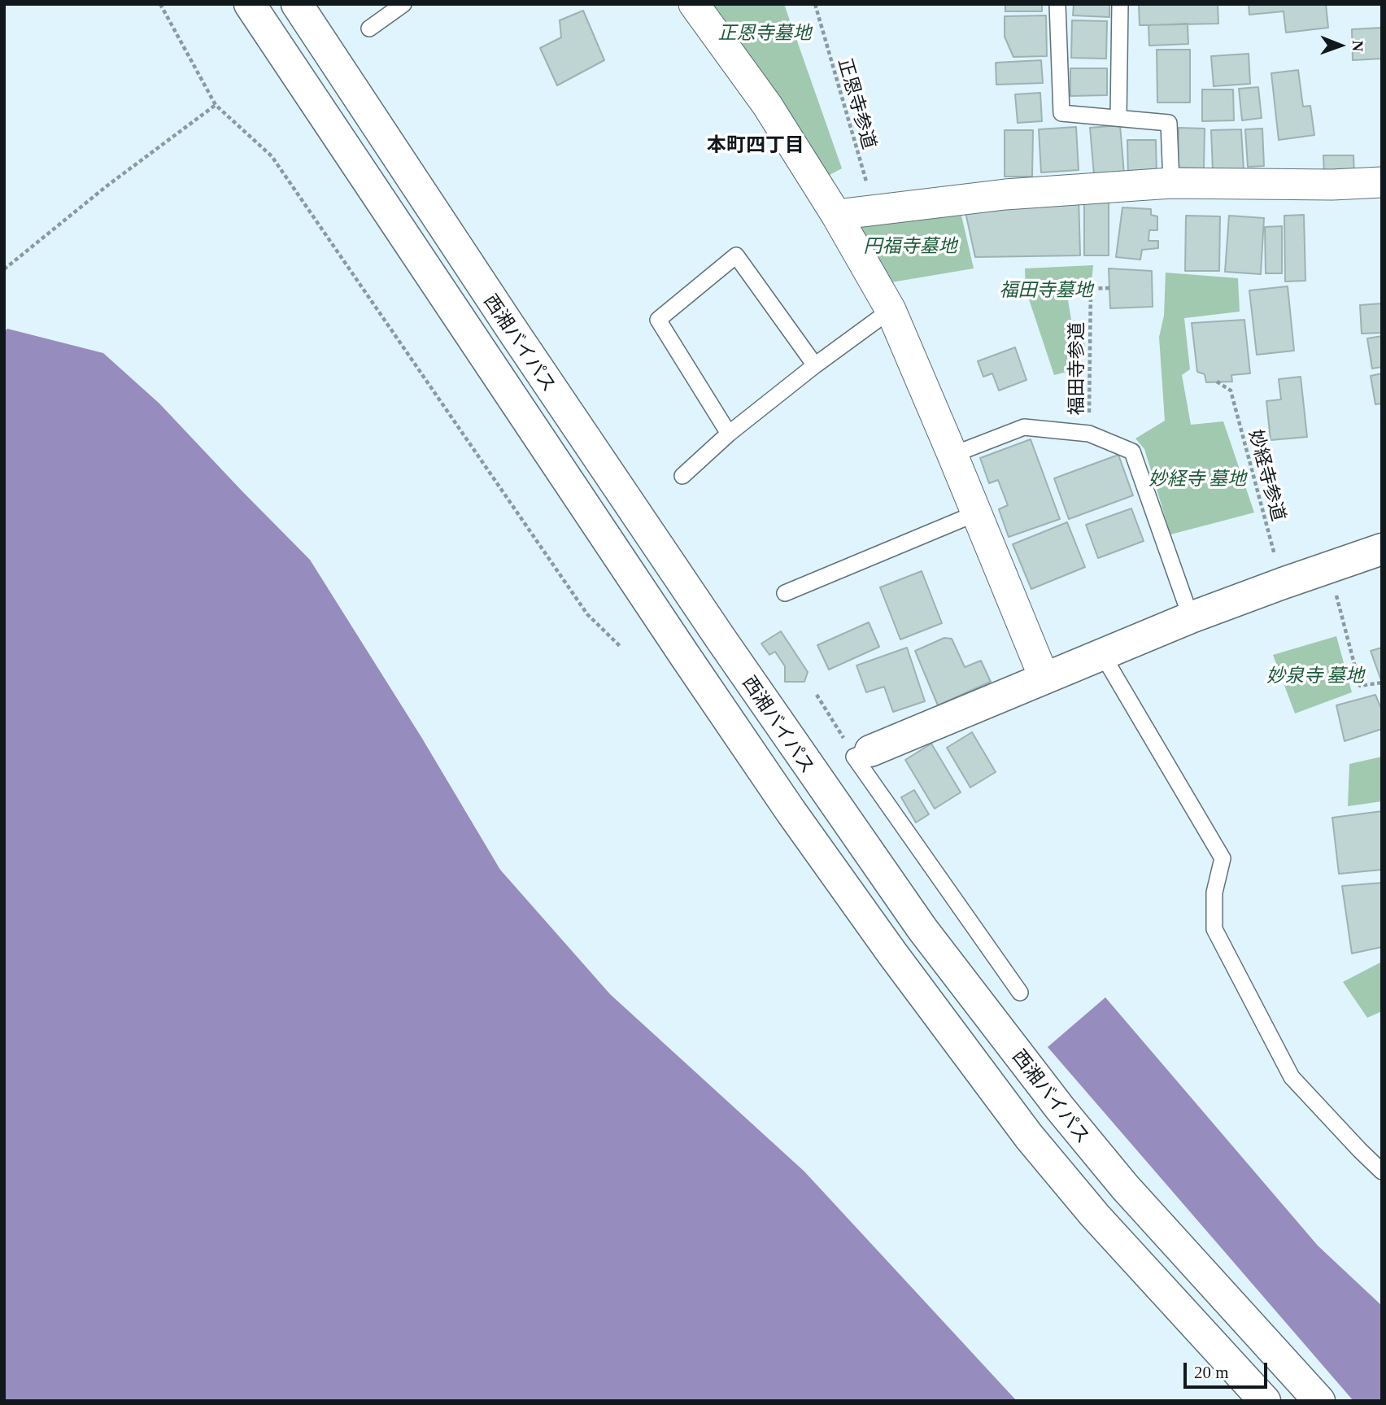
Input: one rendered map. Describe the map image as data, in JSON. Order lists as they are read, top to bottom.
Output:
{
  "streets": {
    "main road": ["西湘バイパス"],
    "path": ["正恩寺参道", "福田寺参道", "妙経寺参道"]
  },
  "districts": ["本町四丁目"],
  "parks": [
    "正恩寺墓地",
    "円福寺墓地",
    "福田寺墓地",
    "妙経寺 墓地",
    "妙泉寺 墓地"
  ],
  "scale_bar": "20 m",
  "north": "right"
}
